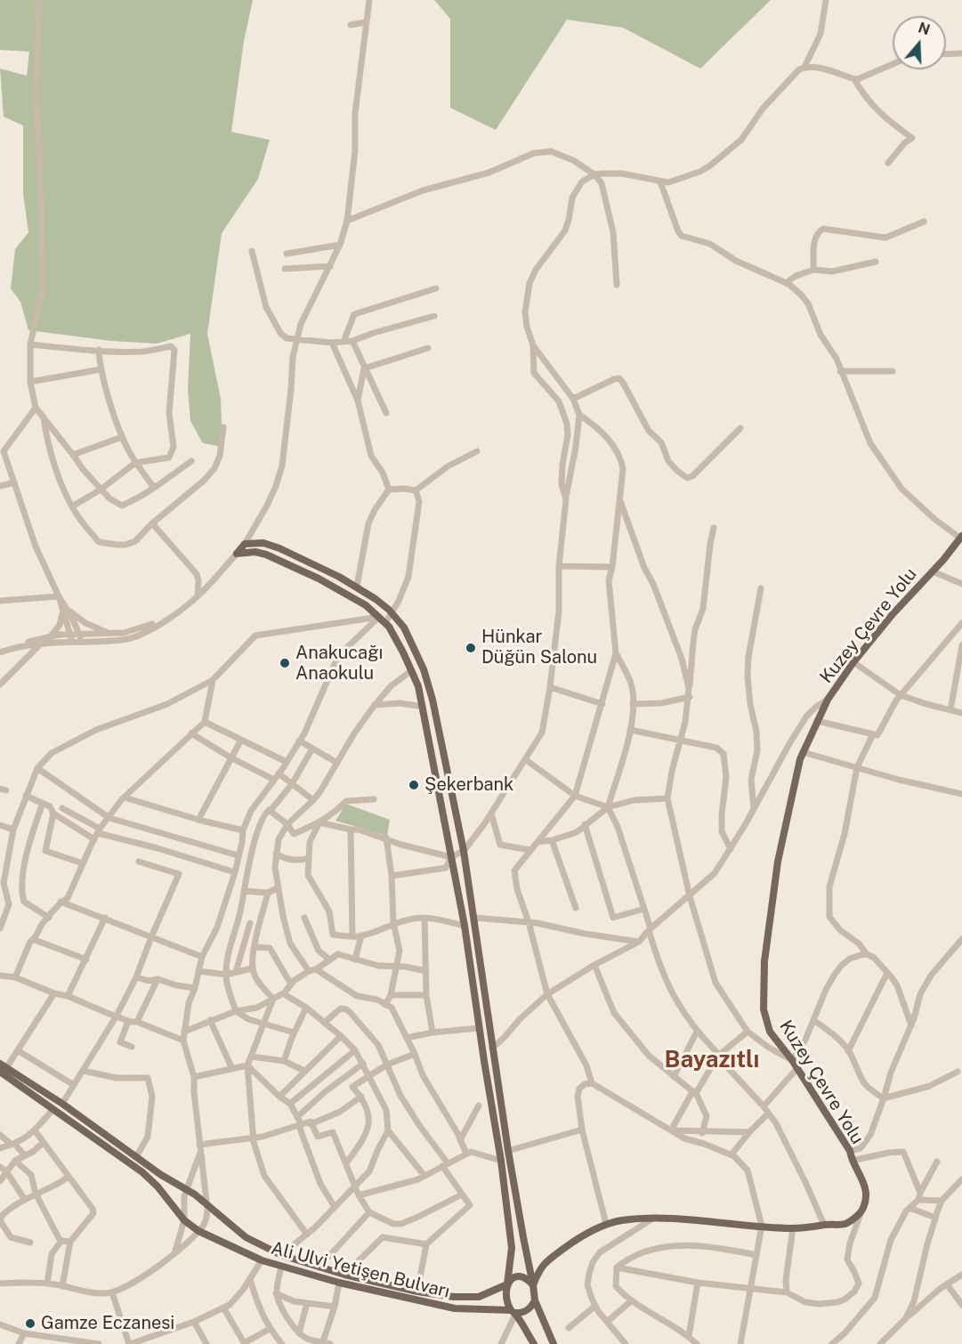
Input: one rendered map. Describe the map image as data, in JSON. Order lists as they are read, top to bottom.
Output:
{
  "streets": {
    "main road": ["Kuzey Çevre Yolu", "Ali Ulvi Yetişen Bulvarı"]
  },
  "districts": ["Bayazıtlı"],
  "places": [
    "Hünkar Düğün Salonu",
    "Anakucağı Anaokulu",
    "Şekerbank",
    "Gamze Eczanesi"
  ],
  "north": "top"
}
